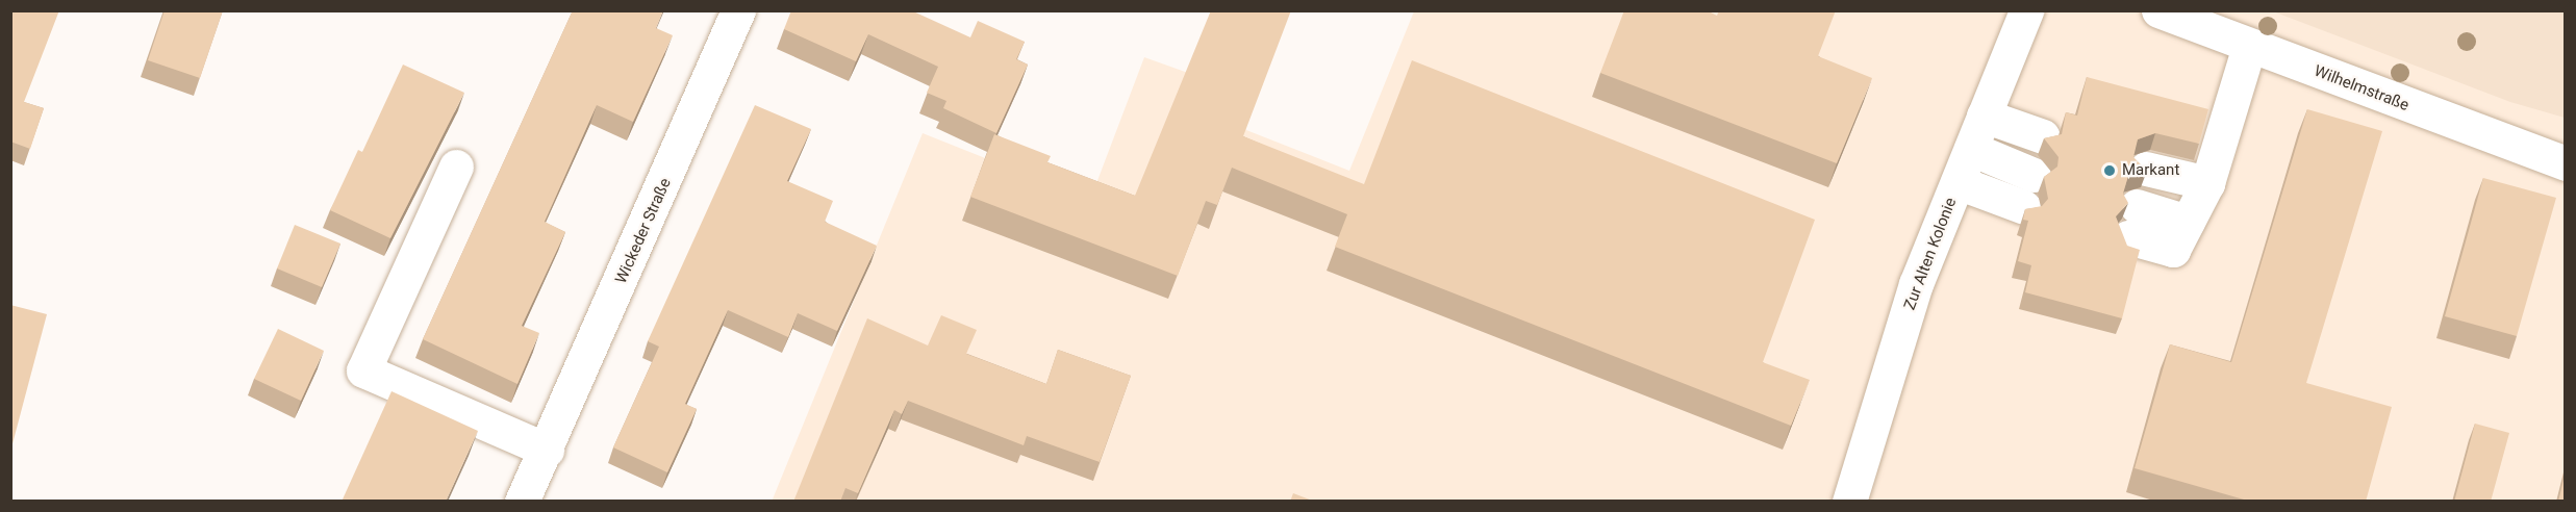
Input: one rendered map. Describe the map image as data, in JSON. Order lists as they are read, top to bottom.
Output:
{
  "streets": {
    "street": ["Wilhelmstraße", "Wickeder Straße", "Zur Alten Kolonie"]
  },
  "places": ["Markant"]
}
